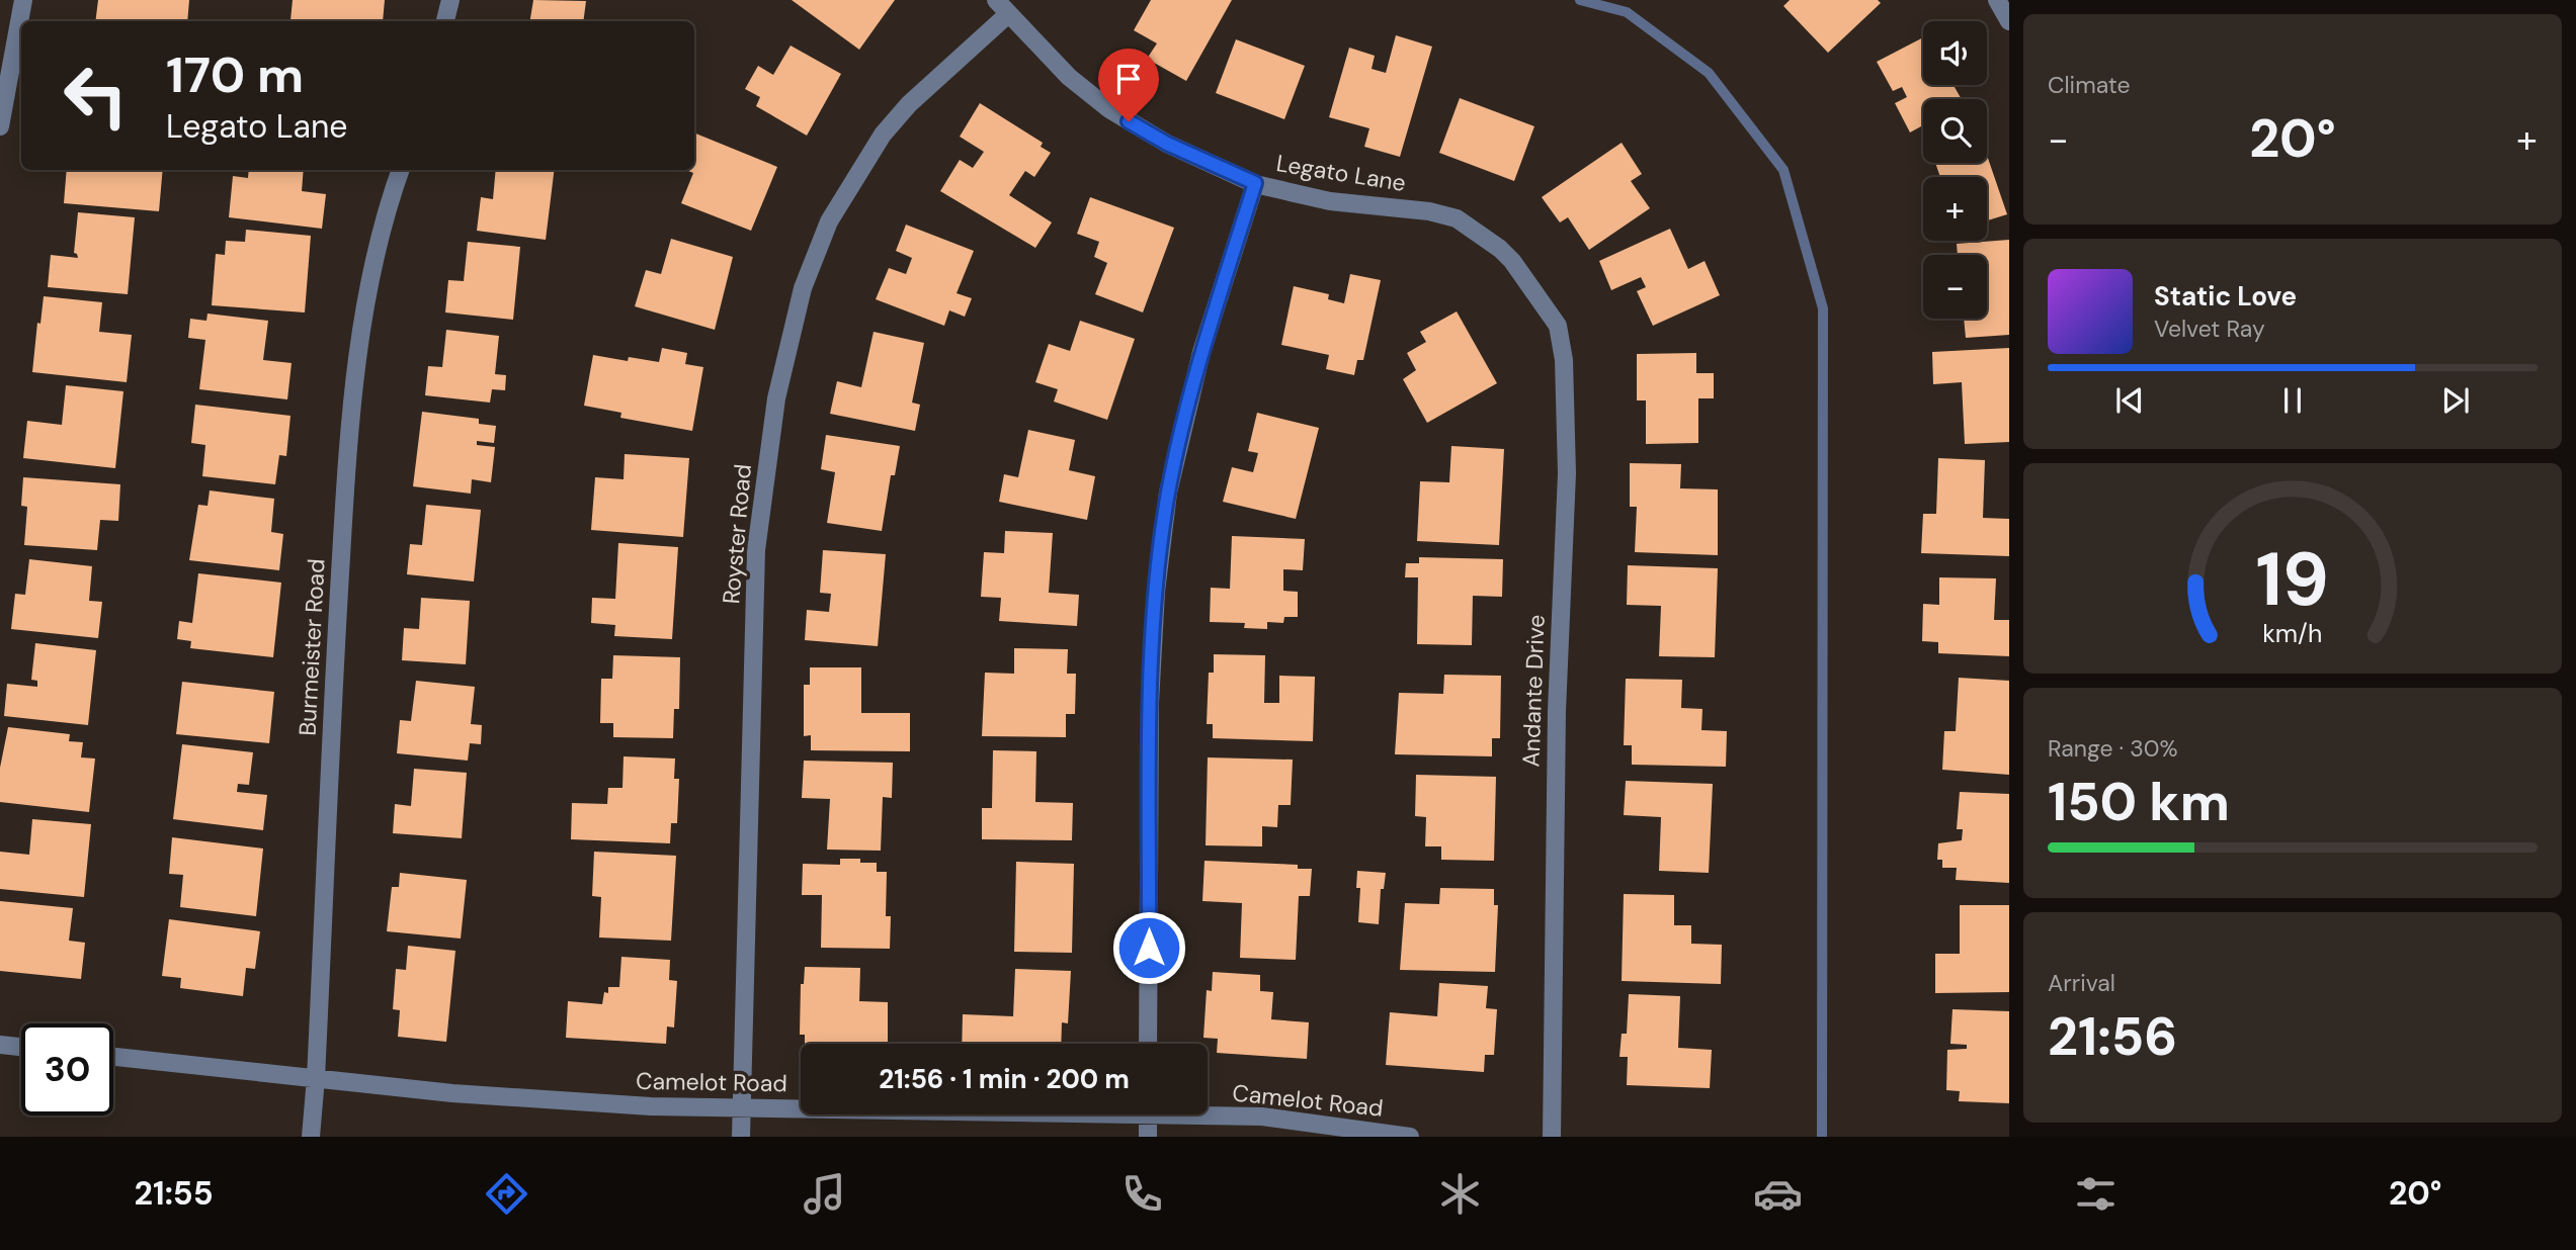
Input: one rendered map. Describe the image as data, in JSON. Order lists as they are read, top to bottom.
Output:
{
  "streets": {
    "street": [
      "Legato Lane",
      "Royster Road",
      "Burmeister Road",
      "Andante Drive",
      "Camelot Road"
    ]
  },
  "crossings": [
    ["Legato Lane", "Royster Road"],
    ["Legato Lane", "Andante Drive"],
    ["Royster Road", "Camelot Road"],
    ["Burmeister Road", "Camelot Road"]
  ],
  "page": {
    "tile": [
      "Climate",
      ["Range · 30%", "150 km"],
      ["Arrival", "21:56"]
    ],
    "map_buttons": ["+", "−"],
    "turn": ["170 m", "Legato Lane"],
    "heat": ["−", "20°", "+"],
    "song": ["Static Love", "Velvet Ray"],
    "limit": "30",
    "trip": "21:56 · 1 min · 200 m",
    "tabs": ["21:55", "20°"],
    "gauge": ["19", "km/h"]
  }
}
